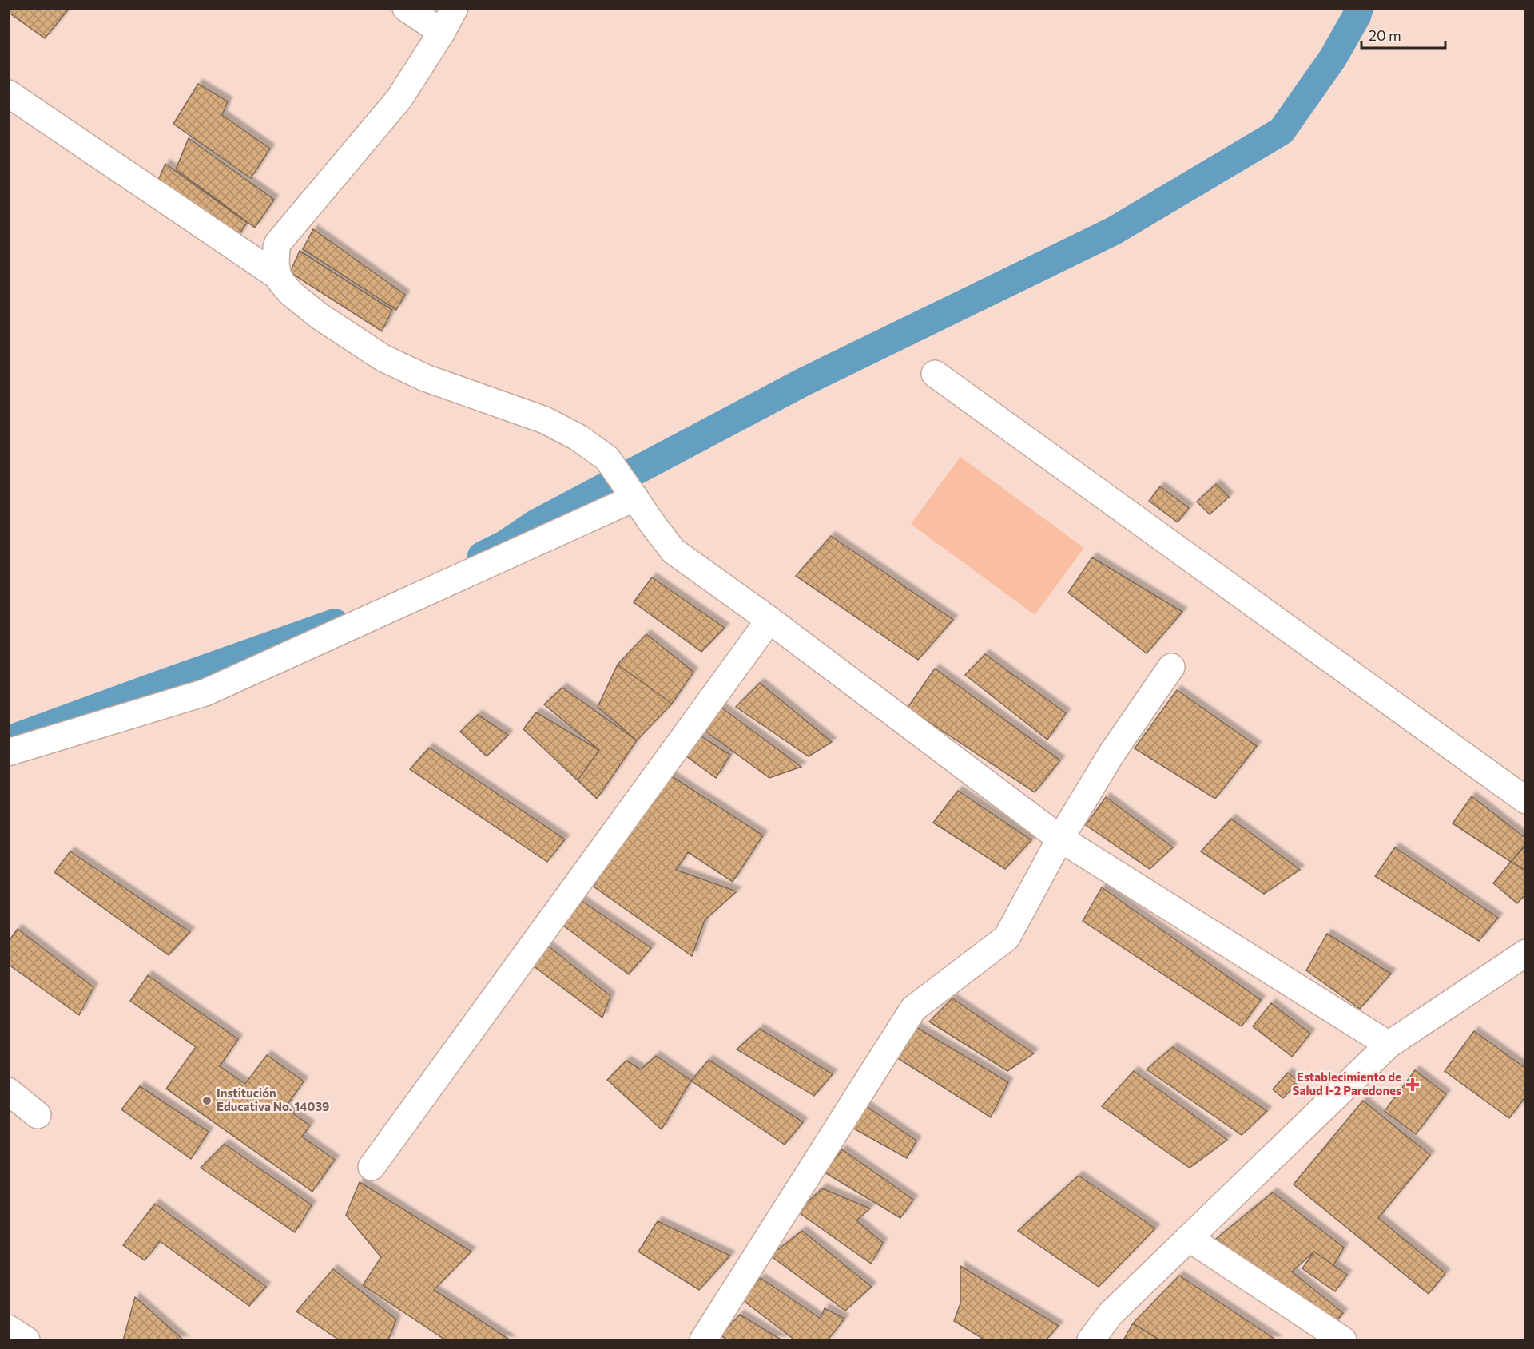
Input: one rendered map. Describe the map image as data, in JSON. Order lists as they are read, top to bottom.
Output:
{
  "places": {
    "health": ["Establecimiento de Salud I-2 Paredones"],
    "other": ["Institución Educativa No. 14039"]
  },
  "scale_bar": "20 m"
}
